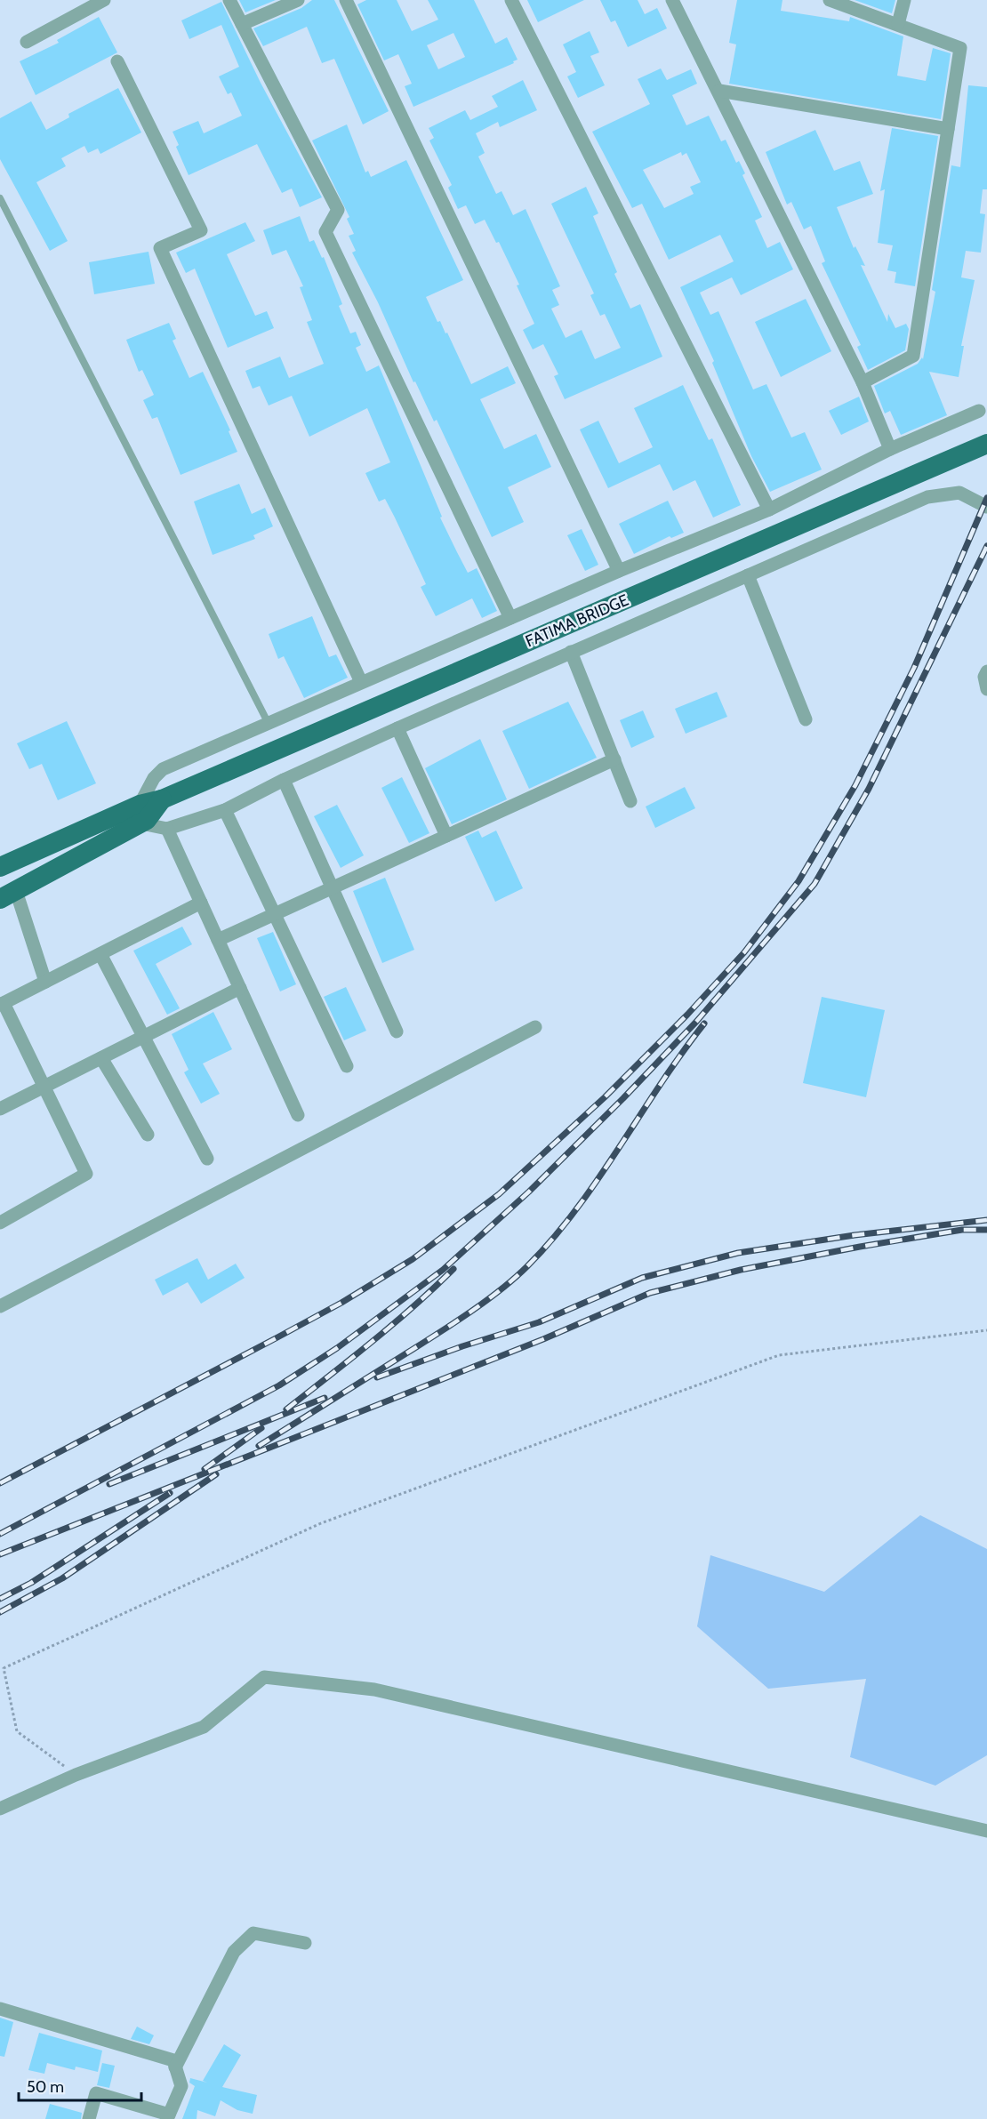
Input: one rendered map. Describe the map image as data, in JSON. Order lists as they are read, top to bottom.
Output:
{
  "streets": {
    "main road": ["FATIMA BRIDGE"]
  },
  "scale_bar": "50 m"
}
